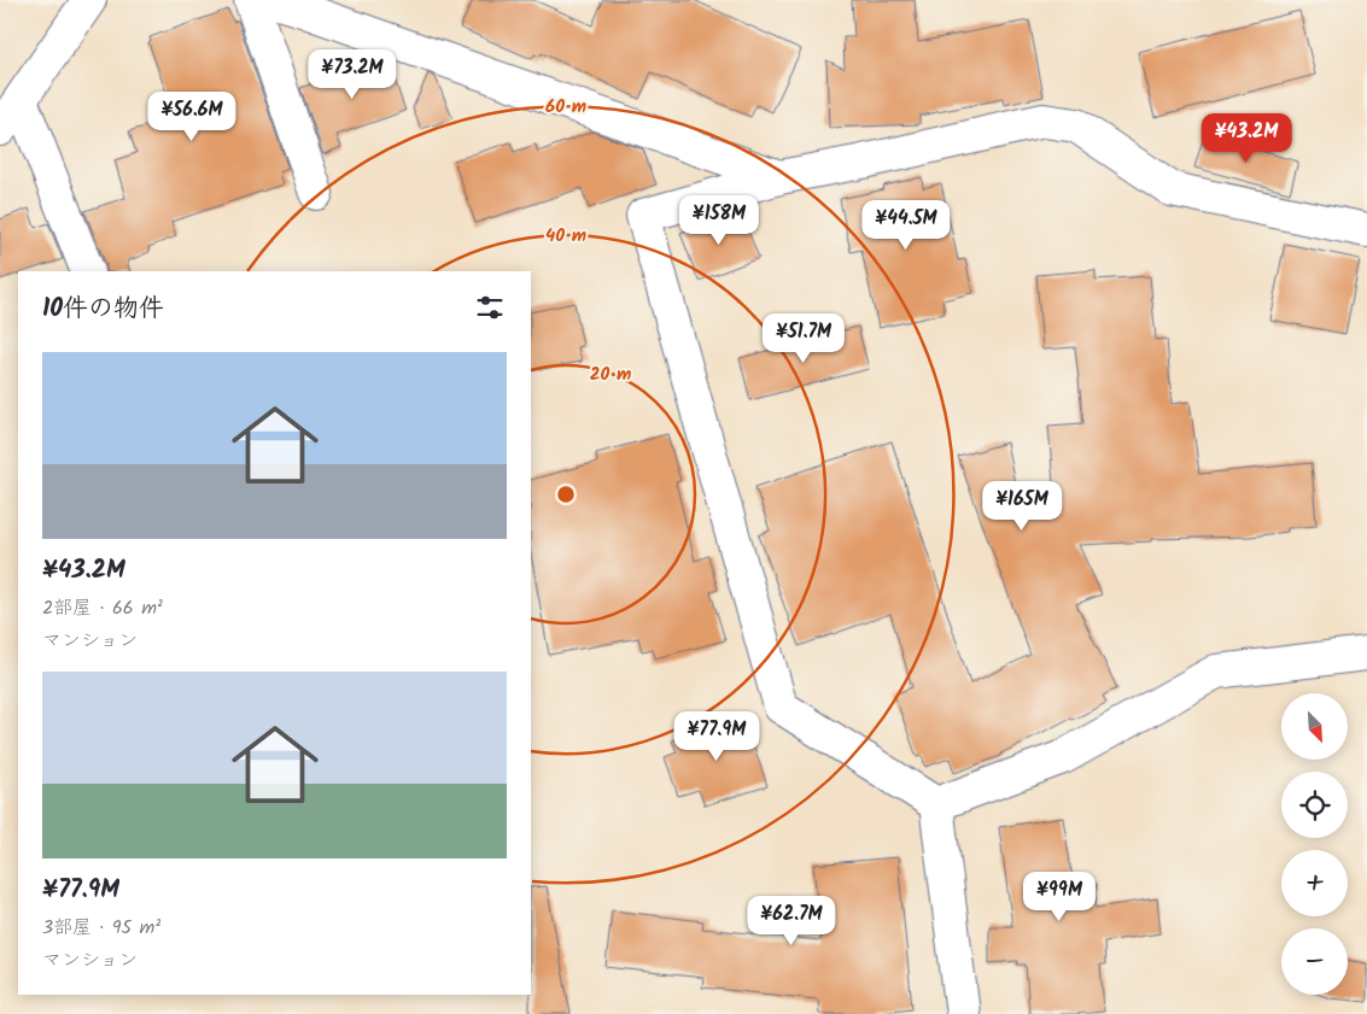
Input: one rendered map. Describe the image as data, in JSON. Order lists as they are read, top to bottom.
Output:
{
  "north": "bottom right",
  "page": {
    "price": [
      "¥73.2M",
      "¥56.6M",
      "¥43.2M",
      "¥158M",
      "¥44.5M",
      "¥51.7M",
      "¥165M",
      "¥77.9M",
      "¥99M",
      "¥62.7M"
    ],
    "heading": "10件の物件",
    "list": [
      {
        "name": "¥43.2M",
        "note": "2部屋 · 66 m² · マンション"
      },
      {
        "name": "¥77.9M",
        "note": "3部屋 · 95 m² · マンション"
      }
    ],
    "map_buttons": ["+", "−"]
  },
  "rings": ["60 m", "40 m", "20 m"]
}
